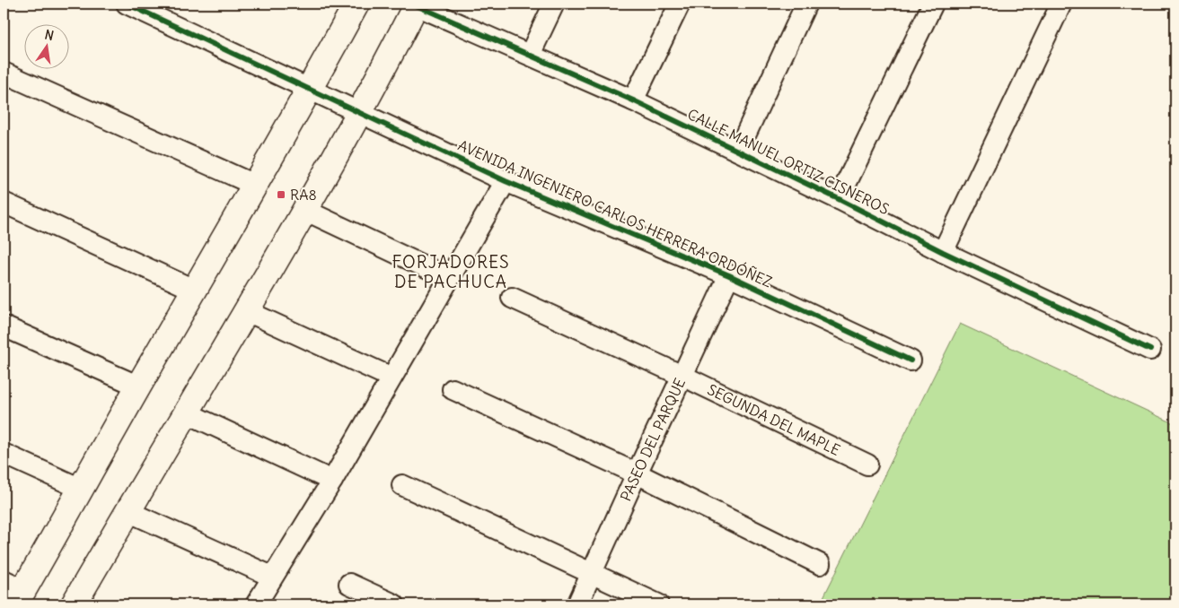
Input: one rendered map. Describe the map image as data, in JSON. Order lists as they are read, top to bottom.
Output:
{
  "streets": {
    "street": [
      "CALLE MANUEL ORTIZ CISNEROS",
      "AVENIDA INGENIERO CARLOS HERRERA ORDÓÑEZ",
      "SEGUNDA DEL MAPLE",
      "PASEO DEL PARQUE"
    ]
  },
  "crossings": [
    ["AVENIDA INGENIERO CARLOS HERRERA ORDÓÑEZ", "PASEO DEL PARQUE"],
    ["SEGUNDA DEL MAPLE", "PASEO DEL PARQUE"]
  ],
  "districts": ["FORJADORES DE PACHUCA"],
  "places": {
    "transit": ["RA8"]
  },
  "north": "top"
}
